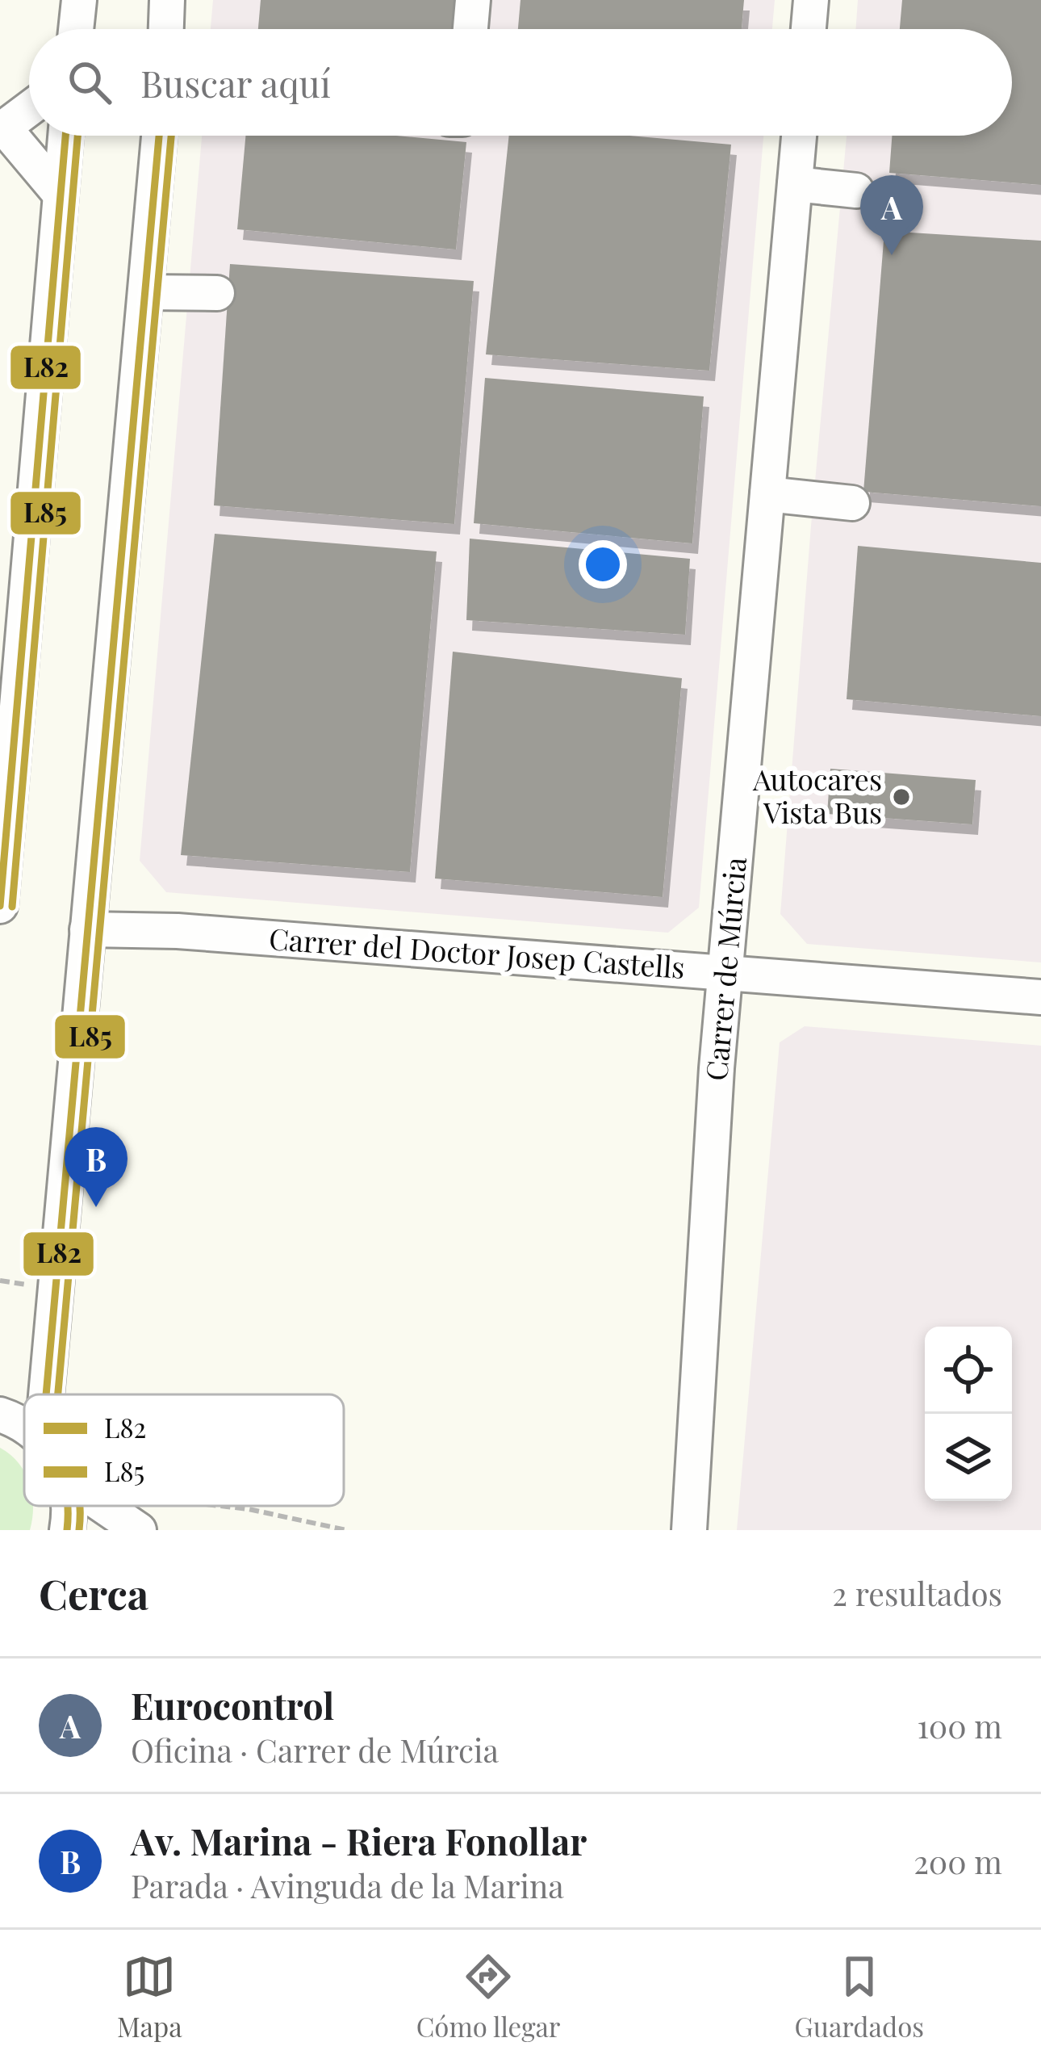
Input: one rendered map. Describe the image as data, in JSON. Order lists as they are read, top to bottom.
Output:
{
  "streets": {
    "street": ["Carrer del Doctor Josep Castells", "Carrer de Múrcia"]
  },
  "crossings": [
    ["Carrer del Doctor Josep Castells", "Carrer de Múrcia"]
  ],
  "places": ["Autocares Vista Bus"],
  "lines": ["transit line L82", "transit line L85"],
  "legend": ["L82", "L85"],
  "page": {
    "search": "Buscar aquí",
    "pins": ["A", "B"],
    "heading": ["Cerca", "2 resultados"],
    "list": [
      {
        "mark": "A",
        "name": "Eurocontrol",
        "note": "Oficina · Carrer de Múrcia",
        "value": "100 m"
      },
      {
        "mark": "B",
        "name": "Av. Marina - Riera Fonollar",
        "note": "Parada · Avinguda de la Marina",
        "value": "200 m"
      }
    ],
    "nav": ["Mapa", "Cómo llegar", "Guardados"]
  }
}
